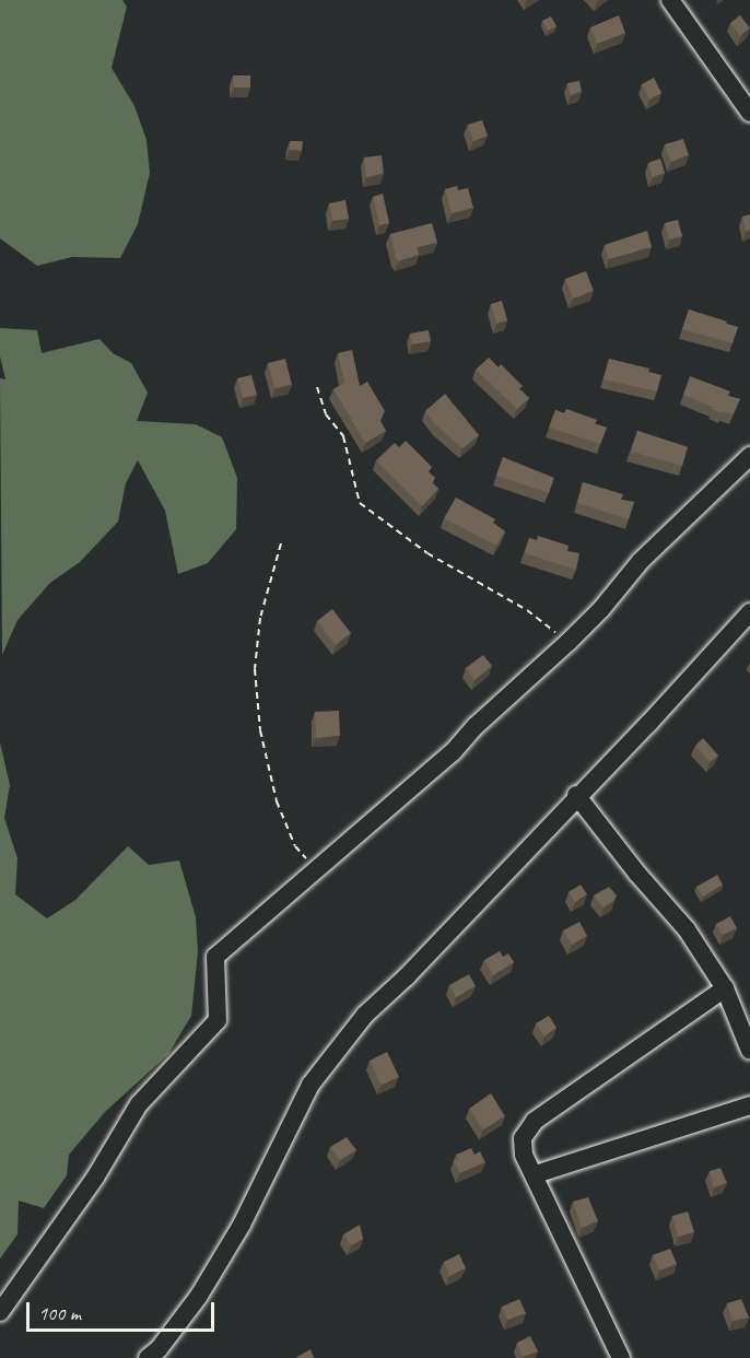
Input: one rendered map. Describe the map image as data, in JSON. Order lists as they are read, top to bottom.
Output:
{
  "scale_bar": "100 m"
}
